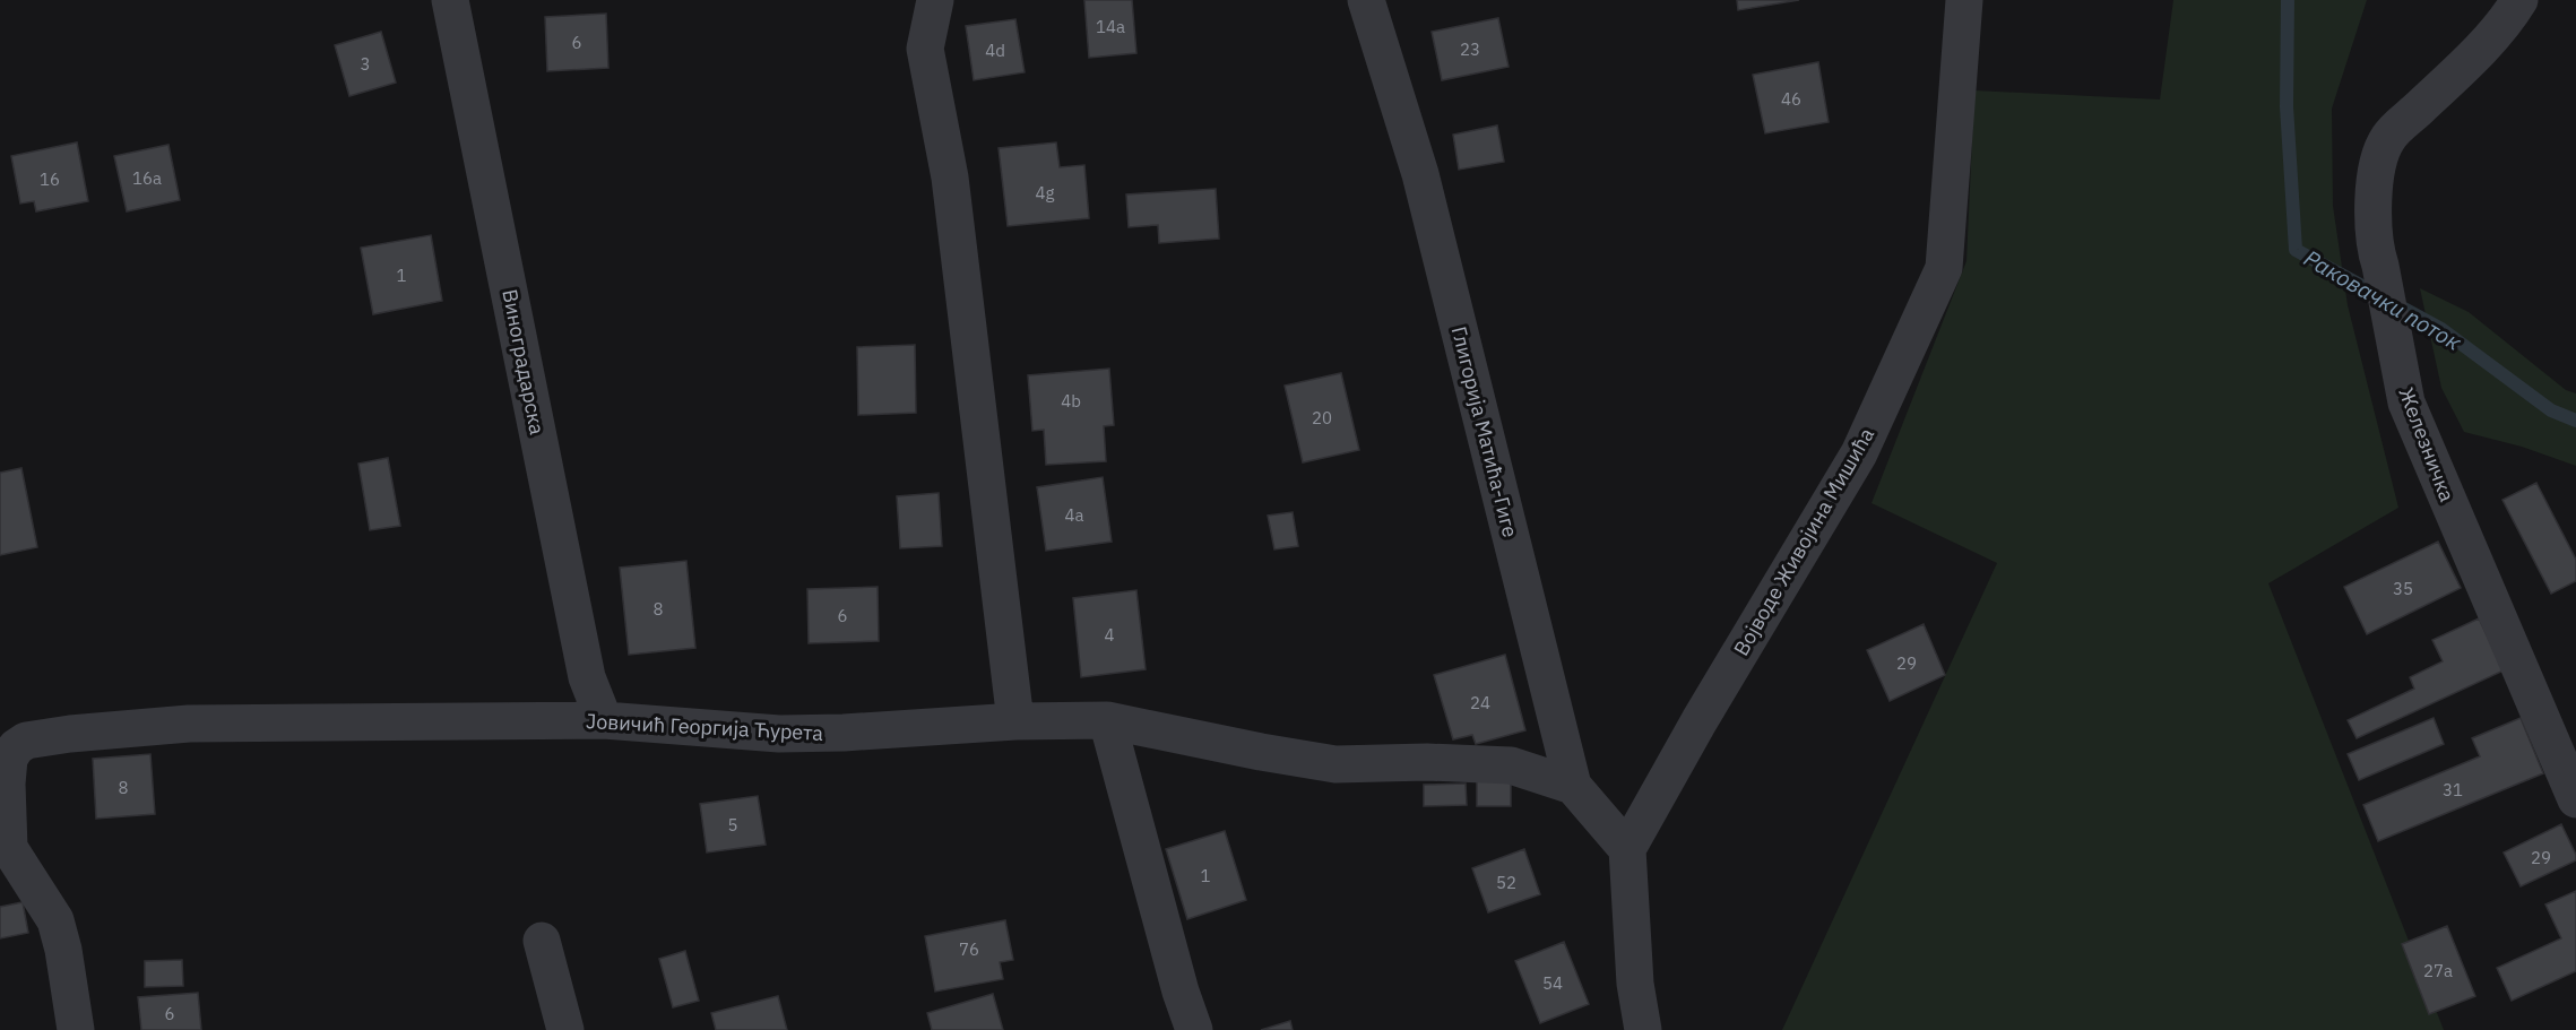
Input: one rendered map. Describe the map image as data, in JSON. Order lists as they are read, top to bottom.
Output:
{
  "streets": {
    "street": [
      "Виноградарска",
      "Глигорија Матића-Гиге",
      "Железничка",
      "Војводе Живојина Мишића",
      "Јовичић Георгија Ћурета"
    ]
  },
  "crossings": [
    ["Виноградарска", "Јовичић Георгија Ћурета"],
    ["Глигорија Матића-Гиге", "Војводе Живојина Мишића"],
    ["Глигорија Матића-Гиге", "Јовичић Георгија Ћурета"]
  ],
  "water": ["Раковачки поток"],
  "house_numbers": [
    "14a",
    "6",
    "23",
    "4d",
    "3",
    "46",
    "16a",
    "16",
    "4g",
    "1",
    "4b",
    "20",
    "4a",
    "35",
    "8",
    "6",
    "4",
    "29",
    "24",
    "8",
    "31",
    "5",
    "29",
    "1",
    "52",
    "76",
    "27a",
    "54",
    "6"
  ]
}
